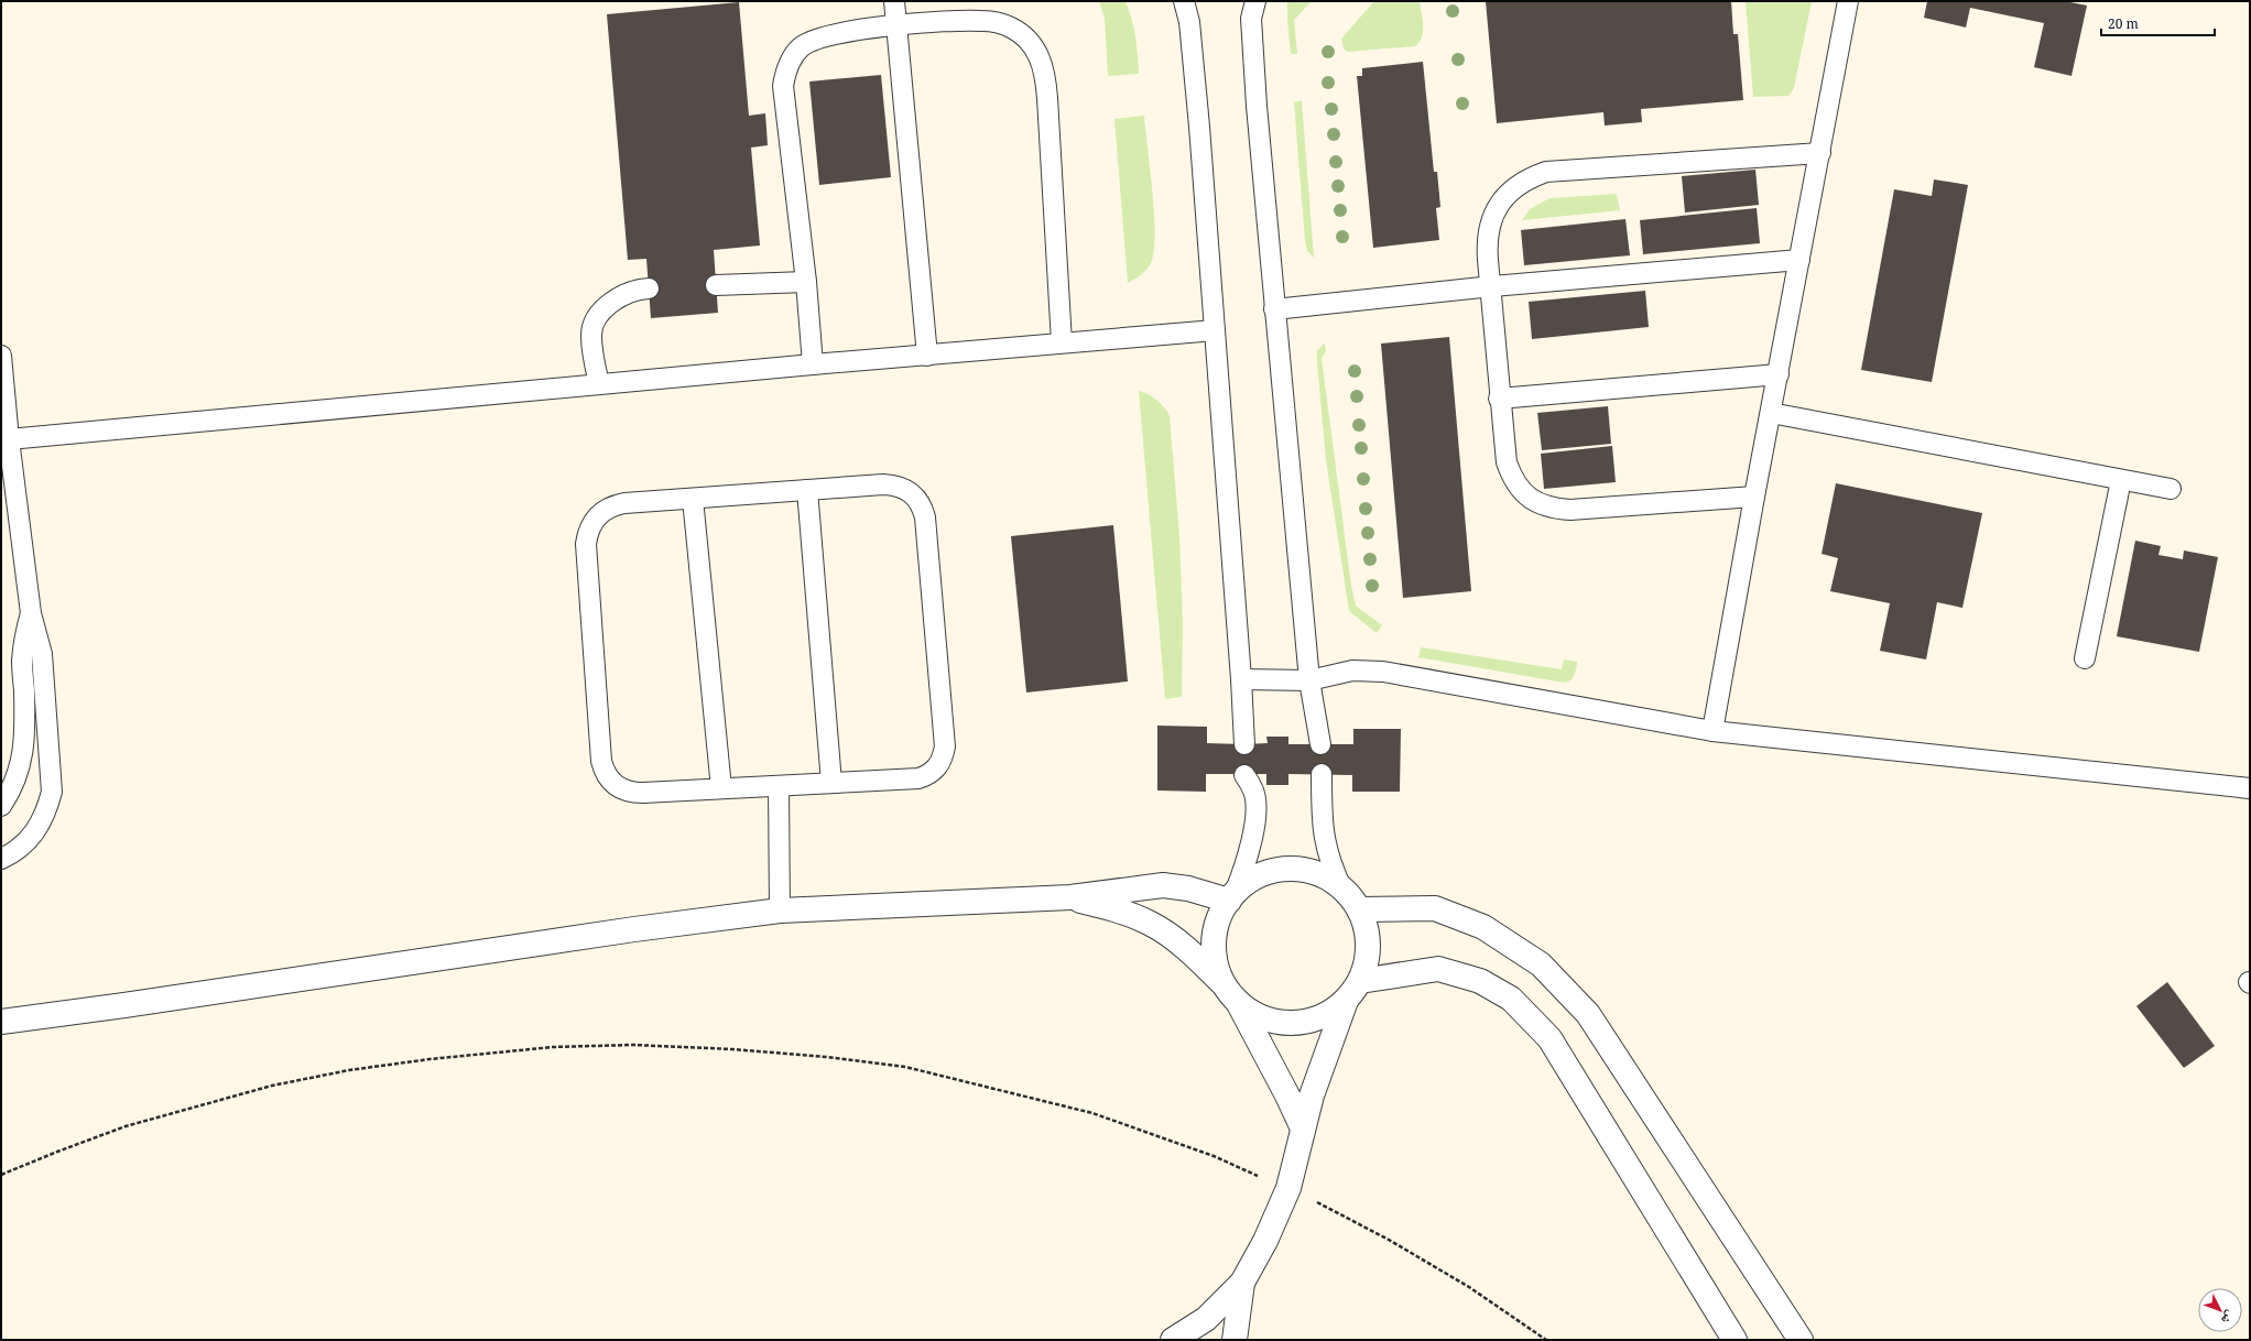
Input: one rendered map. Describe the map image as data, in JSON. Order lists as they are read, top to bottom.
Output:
{
  "scale_bar": "20 m",
  "north": "bottom right"
}
